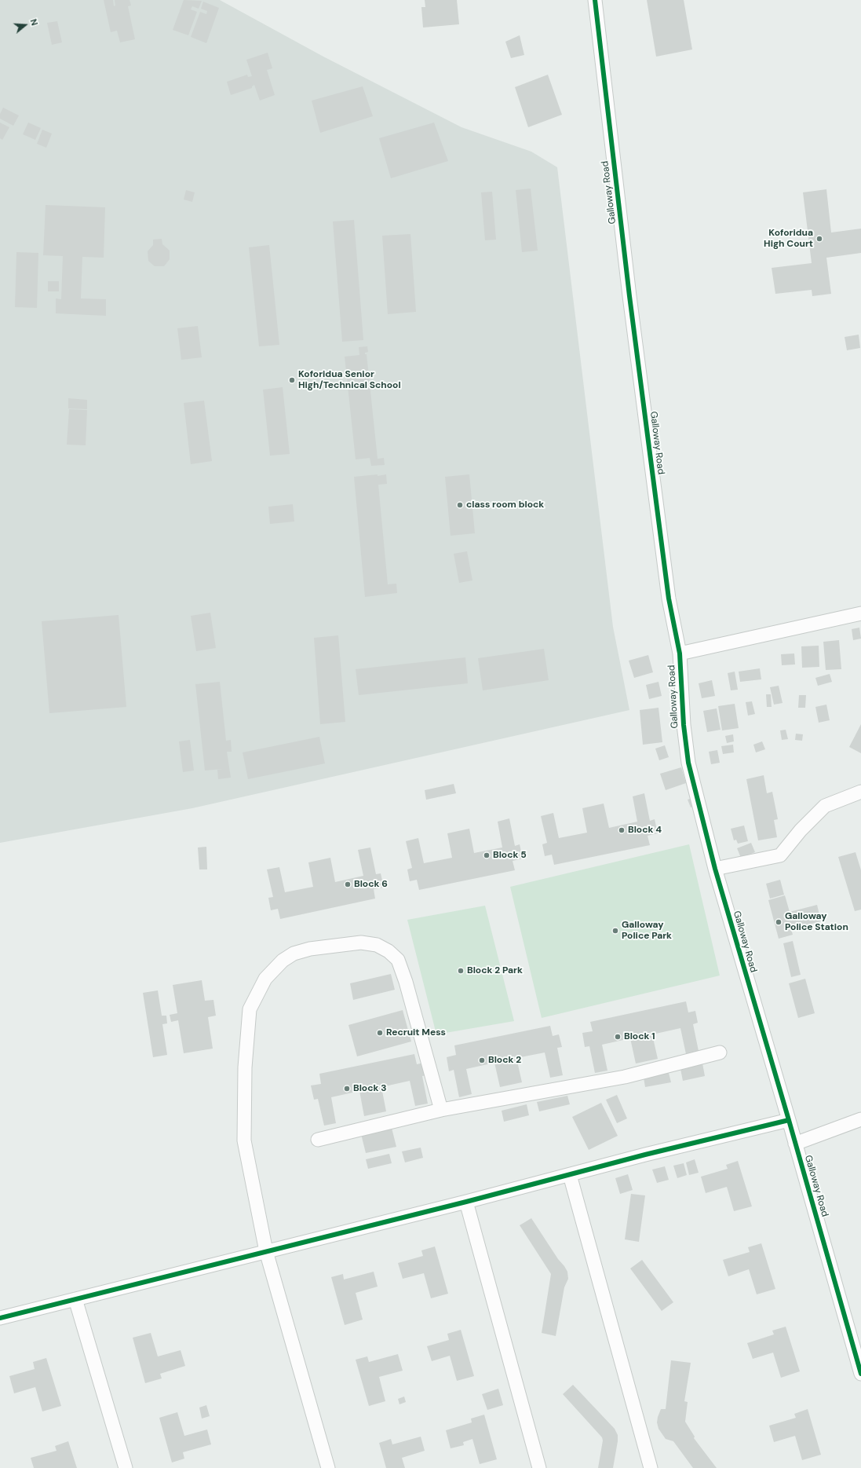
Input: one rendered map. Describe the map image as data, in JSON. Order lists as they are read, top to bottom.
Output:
{
  "streets": {
    "street": ["Galloway Road"]
  },
  "places": [
    "Koforidua High Court",
    "Koforidua Senior High/Technical School",
    "class room block",
    "Block 4",
    "Block 5",
    "Block 6",
    "Galloway Police Station",
    "Galloway Police Park",
    "Block 2 Park",
    "Recruit Mess",
    "Block 1",
    "Block 2",
    "Block 3"
  ],
  "north": "right"
}
